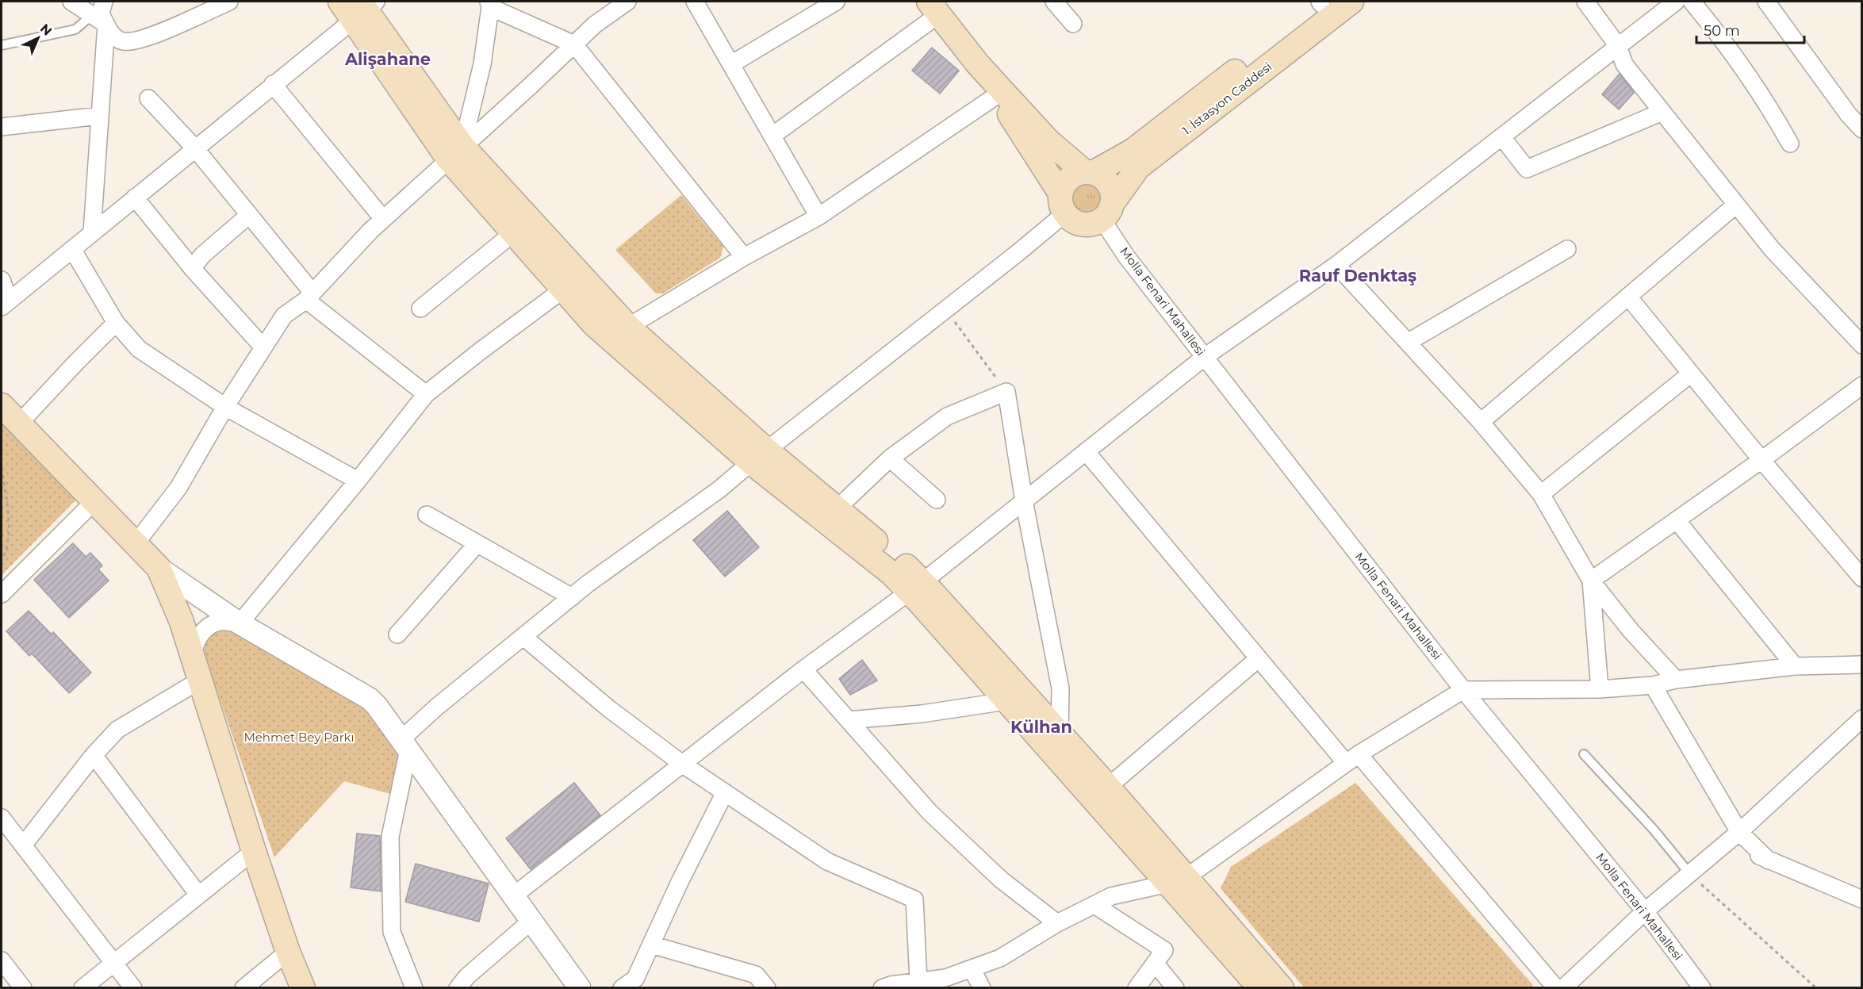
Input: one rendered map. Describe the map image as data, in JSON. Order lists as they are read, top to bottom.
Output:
{
  "streets": {
    "main road": ["1. İstasyon Caddesi"],
    "street": ["Molla Fenari Mahallesi"]
  },
  "crossings": [
    ["1. İstasyon Caddesi", "Molla Fenari Mahallesi"]
  ],
  "districts": ["Alişahane", "Rauf Denktaş", "Külhan"],
  "parks": ["Mehmet Bey Parkı"],
  "scale_bar": "50 m",
  "north": "top right"
}
